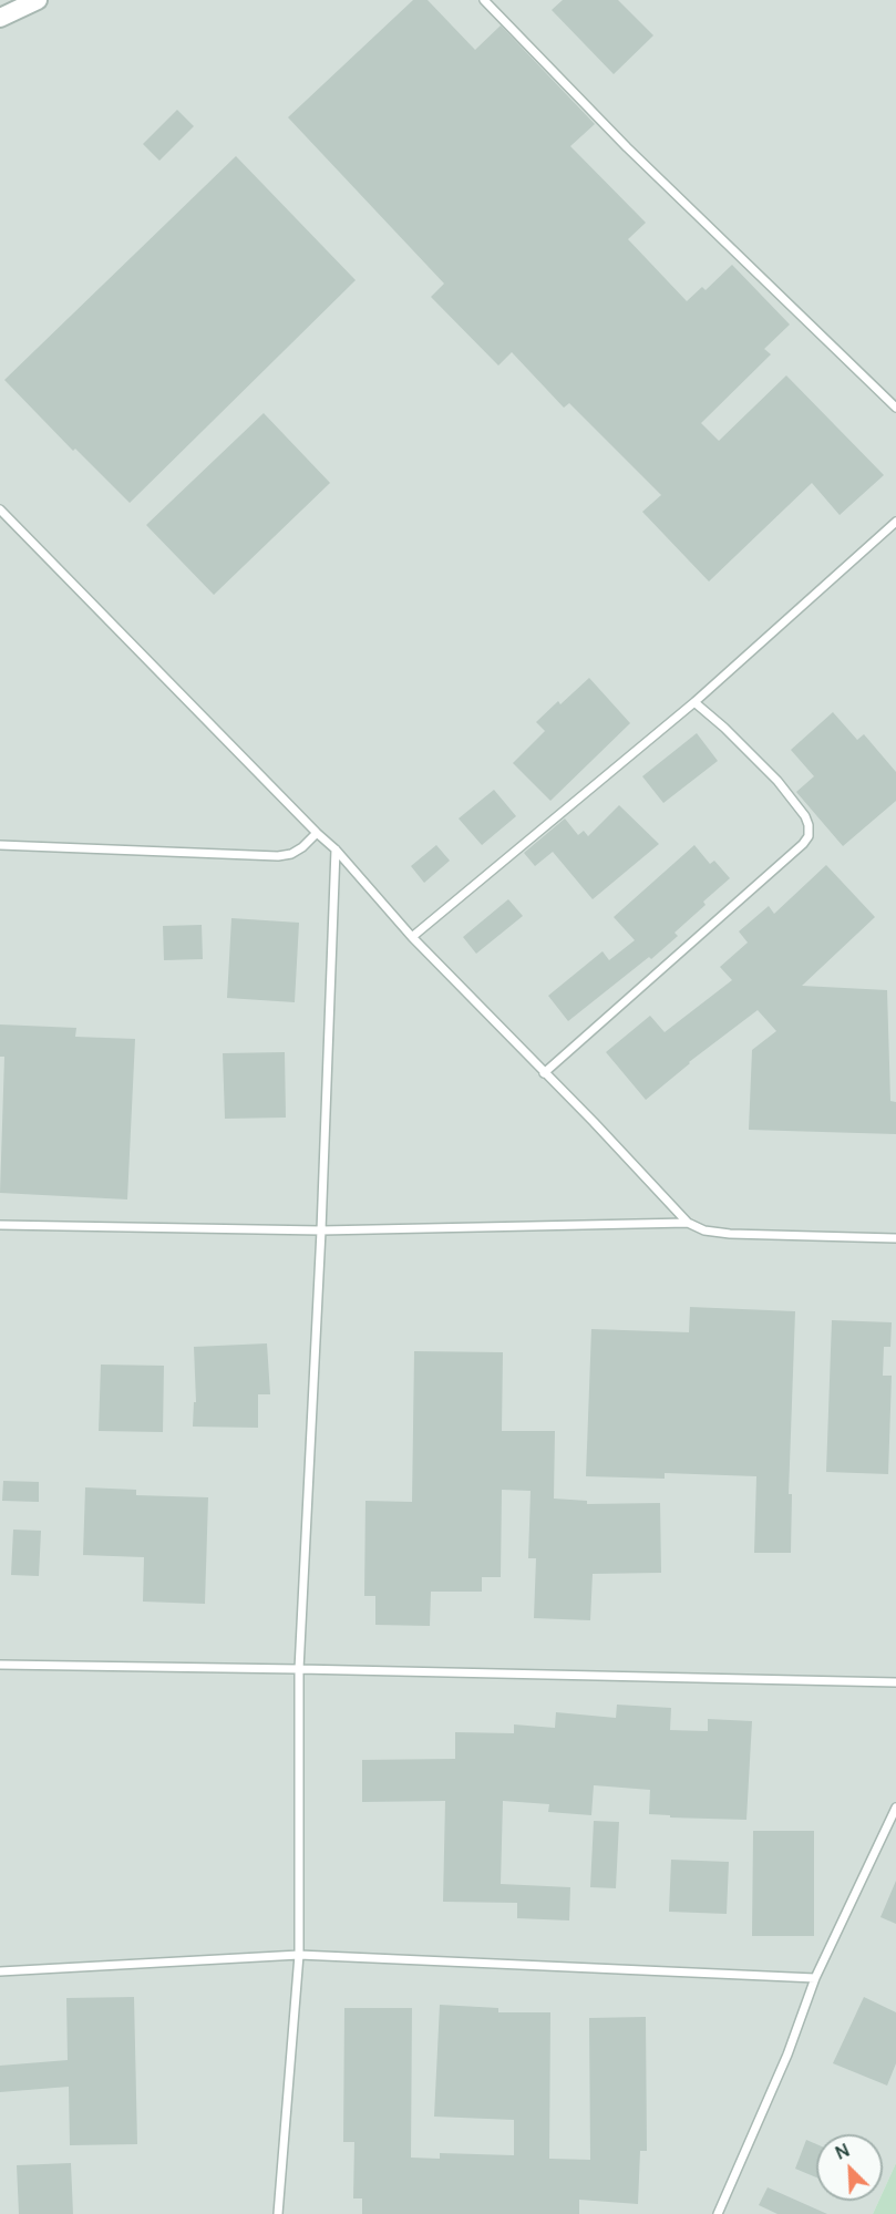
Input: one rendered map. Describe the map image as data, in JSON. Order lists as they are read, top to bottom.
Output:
{
  "north": "top left"
}
